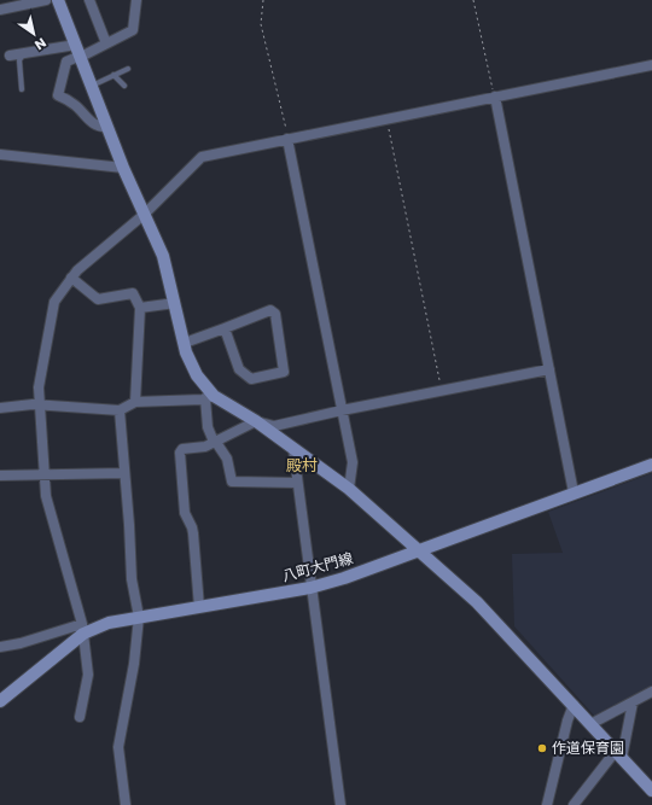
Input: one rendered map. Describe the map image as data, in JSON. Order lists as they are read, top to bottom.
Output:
{
  "streets": {
    "street": ["八町大門線"]
  },
  "districts": ["殿村"],
  "places": ["作道保育園"],
  "north": "bottom right"
}
